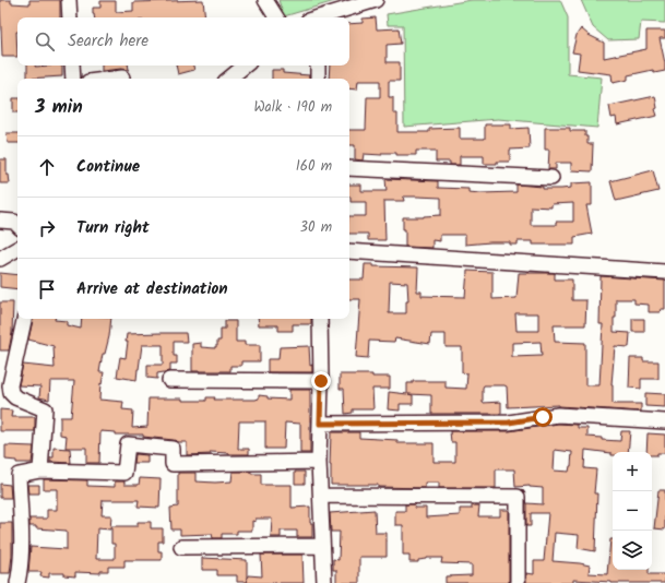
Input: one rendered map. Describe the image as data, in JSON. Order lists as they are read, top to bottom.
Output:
{
  "page": {
    "search": "Search here",
    "heading": ["3 min", "Walk · 190 m"],
    "list": [
      ["Continue", "160 m"],
      ["Turn right", "30 m"],
      "Arrive at destination"
    ],
    "map_buttons": ["+", "−"]
  }
}
